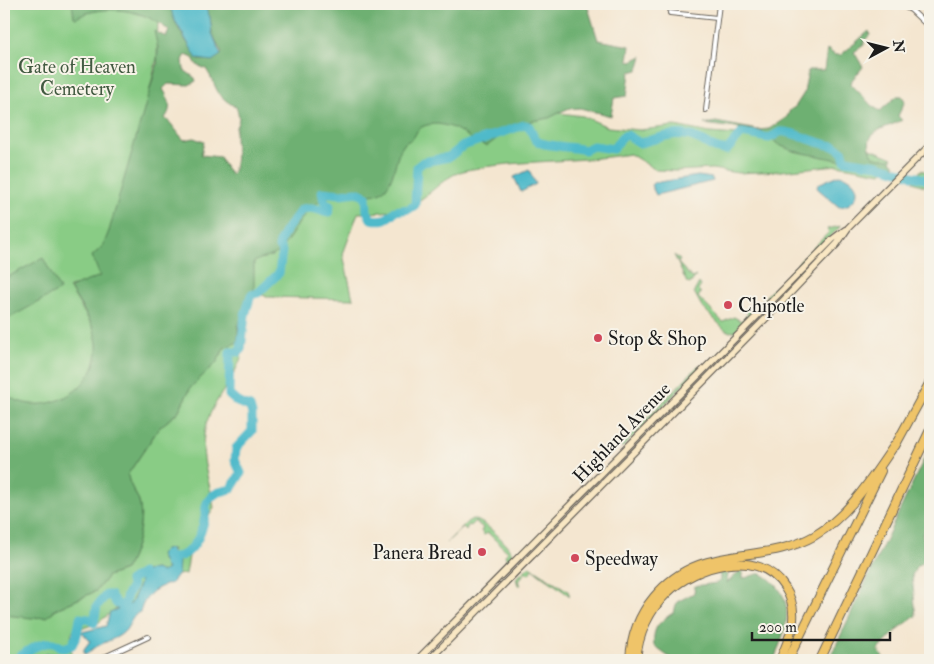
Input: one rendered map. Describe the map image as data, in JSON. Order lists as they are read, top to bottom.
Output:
{
  "streets": {
    "main road": ["Highland Avenue"]
  },
  "parks": ["Gate of Heaven Cemetery"],
  "places": [
    "Chipotle",
    "Stop & Shop",
    "Panera Bread",
    "Speedway"
  ],
  "scale_bar": "200 m",
  "north": "right"
}
